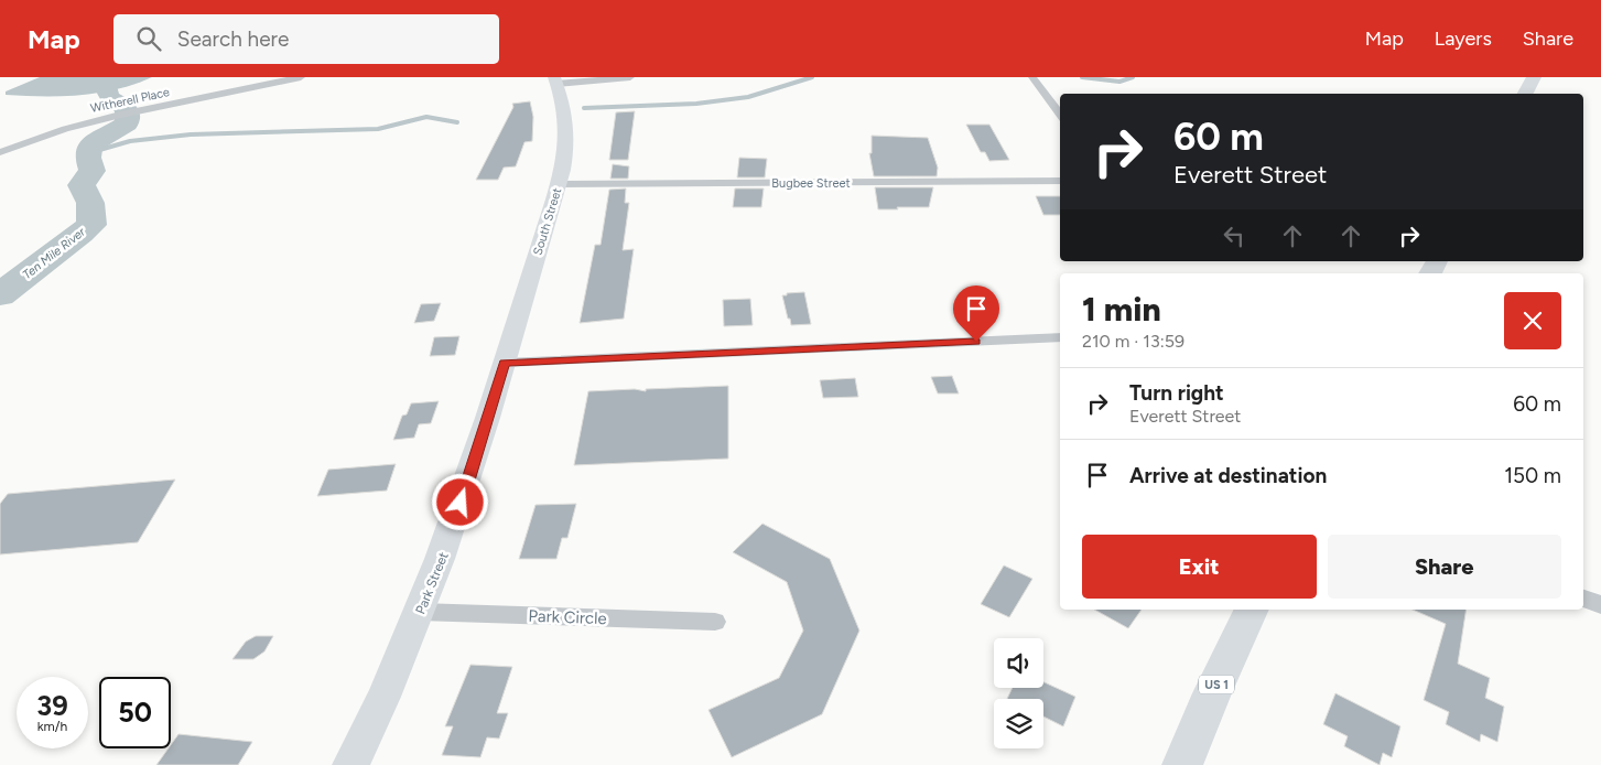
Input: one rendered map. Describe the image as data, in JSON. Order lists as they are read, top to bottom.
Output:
{
  "streets": {
    "main road": ["South Street", "Park Street", "US 1"],
    "street": ["Witherell Place", "Bugbee Street", "Park Circle"]
  },
  "crossings": [
    ["Bugbee Street", "South Street"],
    ["South Street", "Park Street"],
    ["Park Street", "Park Circle"]
  ],
  "water": ["Ten Mile River"],
  "page": {
    "header": "Map",
    "search": "Search here",
    "nav": ["Map", "Layers", "Share"],
    "turn": ["60 m", "Everett Street"],
    "heading": ["1 min", "210 m · 13:59"],
    "list": [
      {
        "name": "Turn right",
        "note": "Everett Street",
        "value": "60 m"
      },
      {
        "name": "Arrive at destination",
        "value": "150 m"
      }
    ],
    "buttons": ["Exit", "Share"],
    "speed": "39 km/h",
    "limit": "50"
  }
}
